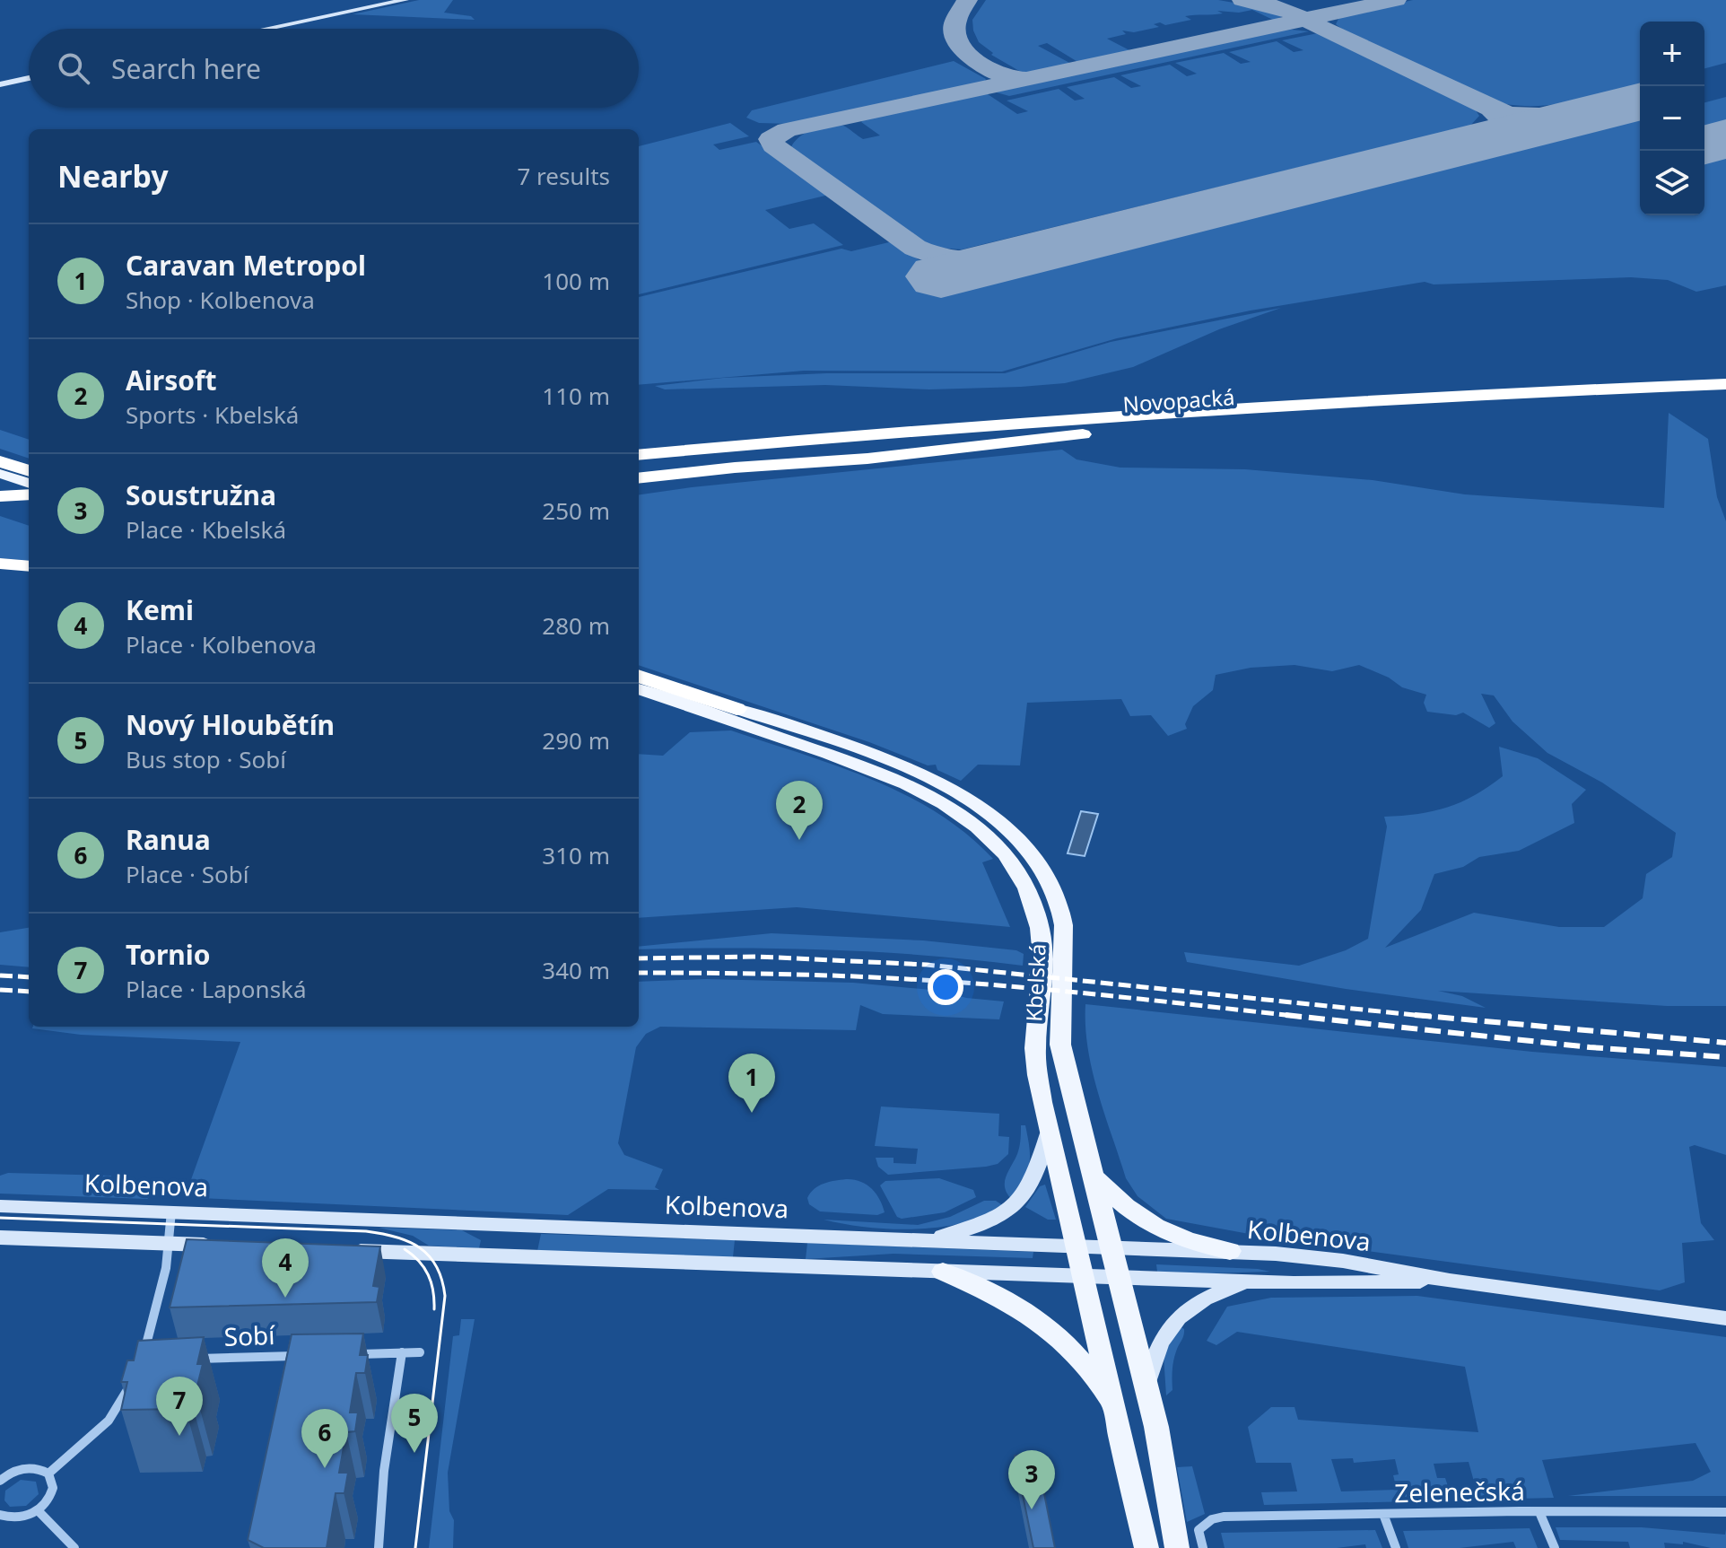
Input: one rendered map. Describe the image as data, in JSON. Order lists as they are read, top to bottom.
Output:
{
  "streets": {
    "highway": ["Novopacká", "Kbelská"],
    "main road": ["Kolbenova"],
    "street": ["Sobí", "Zelenečská"]
  },
  "crossings": [
    ["Kbelská", "Kolbenova"]
  ],
  "page": {
    "map_buttons": ["+", "−"],
    "search": "Search here",
    "heading": ["Nearby", "7 results"],
    "list": [
      {
        "mark": "1",
        "name": "Caravan Metropol",
        "note": "Shop · Kolbenova",
        "value": "100 m"
      },
      {
        "mark": "2",
        "name": "Airsoft",
        "note": "Sports · Kbelská",
        "value": "110 m"
      },
      {
        "mark": "3",
        "name": "Soustružna",
        "note": "Place · Kbelská",
        "value": "250 m"
      },
      {
        "mark": "4",
        "name": "Kemi",
        "note": "Place · Kolbenova",
        "value": "280 m"
      },
      {
        "mark": "5",
        "name": "Nový Hloubětín",
        "note": "Bus stop · Sobí",
        "value": "290 m"
      },
      {
        "mark": "6",
        "name": "Ranua",
        "note": "Place · Sobí",
        "value": "310 m"
      },
      {
        "mark": "7",
        "name": "Tornio",
        "note": "Place · Laponská",
        "value": "340 m"
      }
    ],
    "pins": [
      "2",
      "1",
      "4",
      "7",
      "5",
      "6",
      "3"
    ]
  }
}
